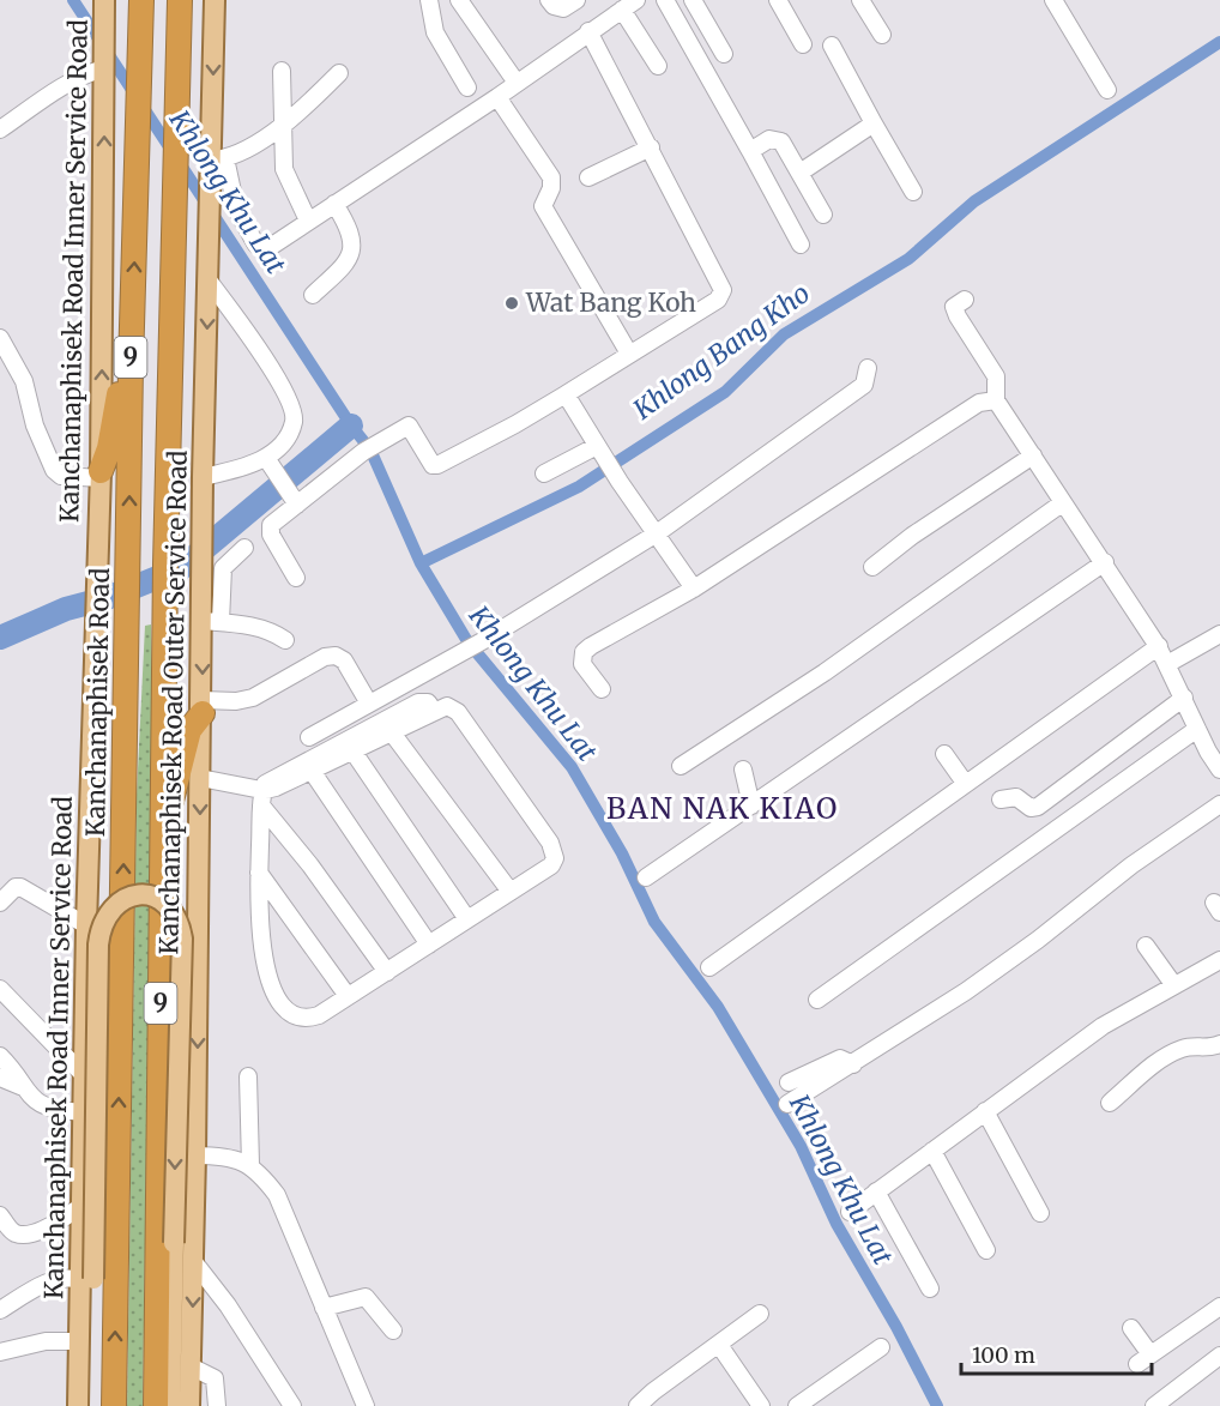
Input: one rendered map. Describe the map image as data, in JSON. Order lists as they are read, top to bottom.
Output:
{
  "streets": {
    "highway": ["9", "Kanchanaphisek Road"],
    "main road": ["Kanchanaphisek Road Inner Service Road", "Kanchanaphisek Road Outer Service Road"]
  },
  "one_way": ["Kanchanaphisek Road Outer Service Road"],
  "districts": ["BAN NAK KIAO"],
  "water": ["Khlong Khu Lat", "Khlong Bang Kho"],
  "places": ["Wat Bang Koh"],
  "scale_bar": "100 m"
}
